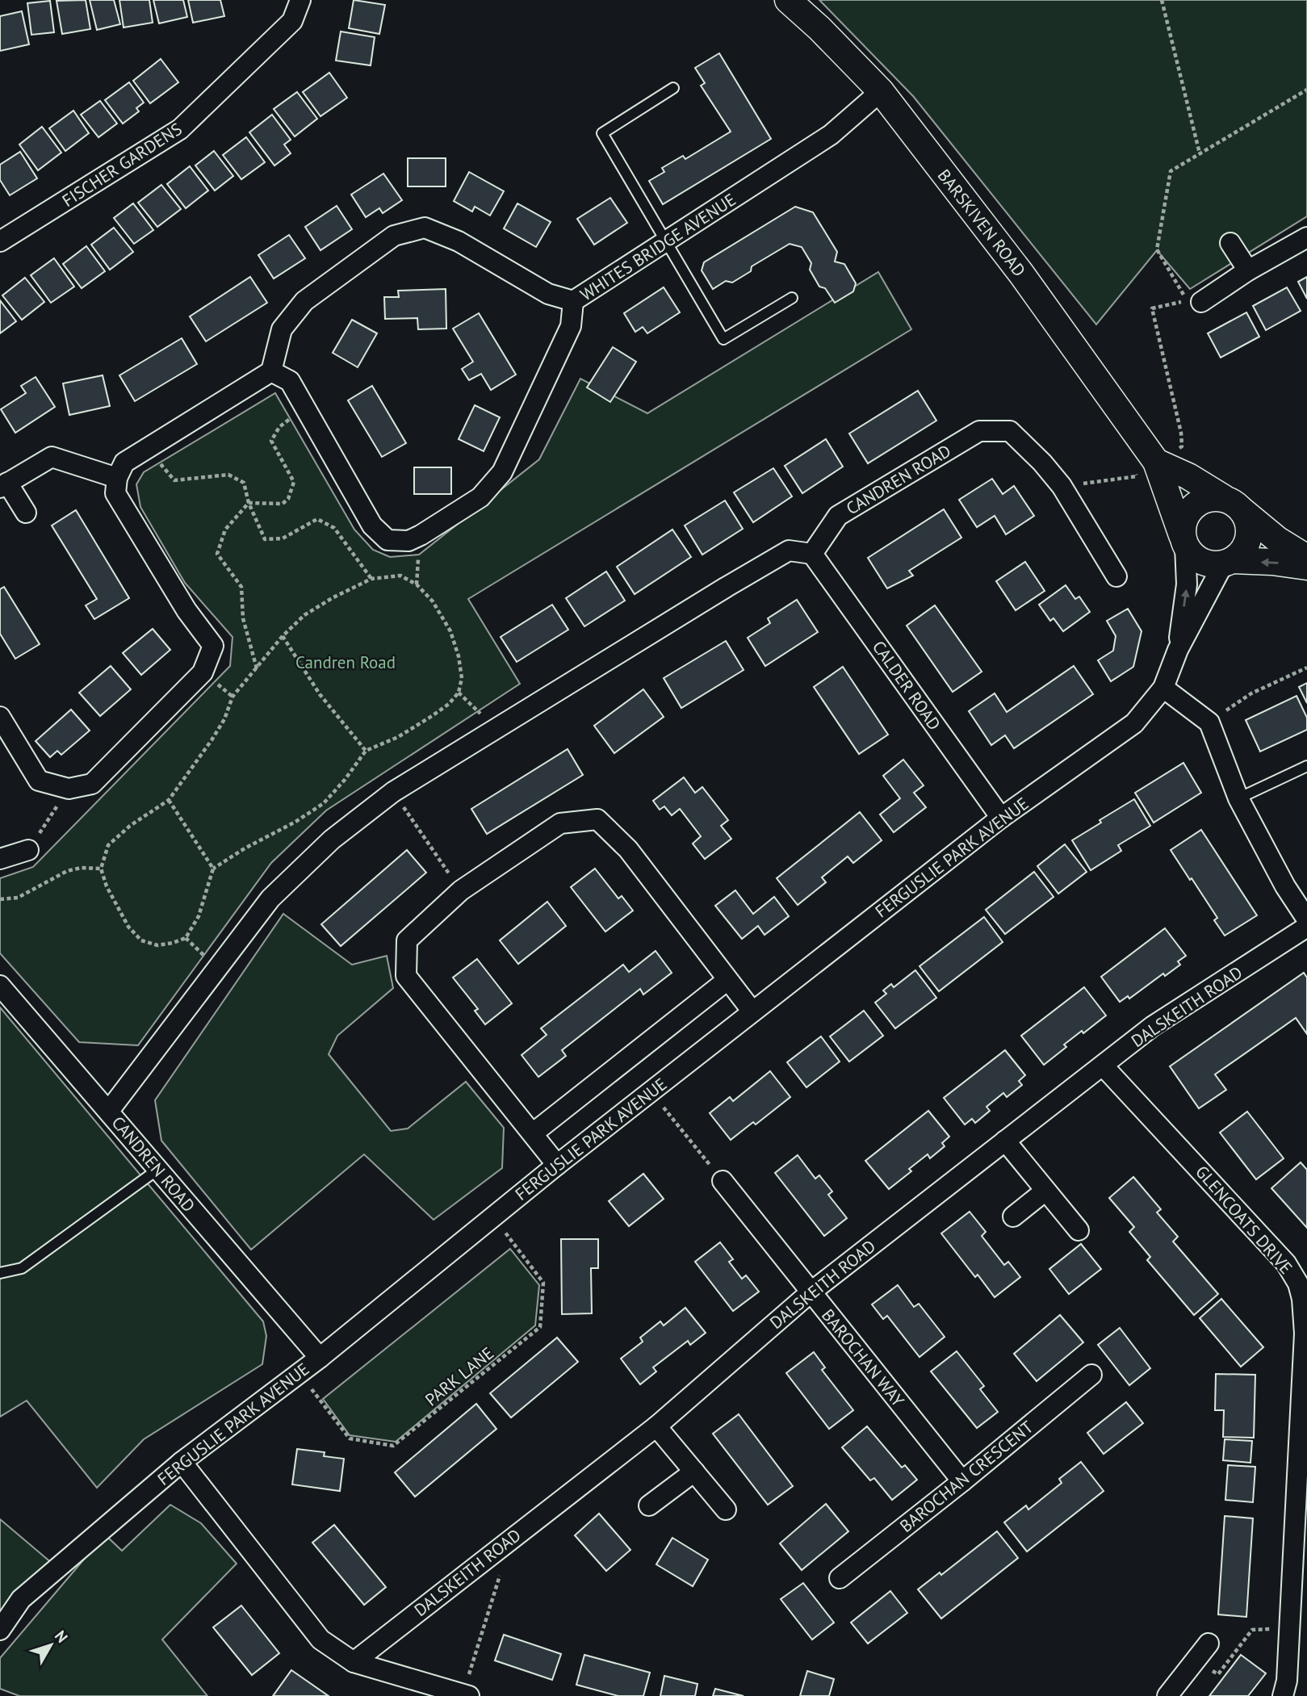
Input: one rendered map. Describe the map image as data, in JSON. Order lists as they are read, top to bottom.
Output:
{
  "streets": {
    "street": [
      "FISCHER GARDENS",
      "BARSKIVEN ROAD",
      "WHITES BRIDGE AVENUE",
      "CANDREN ROAD",
      "CALDER ROAD",
      "FERGUSLIE PARK AVENUE",
      "DALSKEITH ROAD",
      "GLENCOATS DRIVE",
      "BAROCHAN WAY",
      "BAROCHAN CRESCENT"
    ],
    "path": ["PARK LANE"]
  },
  "crossings": [
    ["BARSKIVEN ROAD", "WHITES BRIDGE AVENUE"],
    ["BARSKIVEN ROAD", "FERGUSLIE PARK AVENUE"],
    ["CANDREN ROAD", "CALDER ROAD"],
    ["CANDREN ROAD", "FERGUSLIE PARK AVENUE"],
    ["CALDER ROAD", "FERGUSLIE PARK AVENUE"],
    ["FERGUSLIE PARK AVENUE", "PARK LANE"],
    ["DALSKEITH ROAD", "GLENCOATS DRIVE"],
    ["DALSKEITH ROAD", "BAROCHAN WAY"],
    ["BAROCHAN WAY", "BAROCHAN CRESCENT"]
  ],
  "parks": ["Candren Road"],
  "north": "top right"
}
